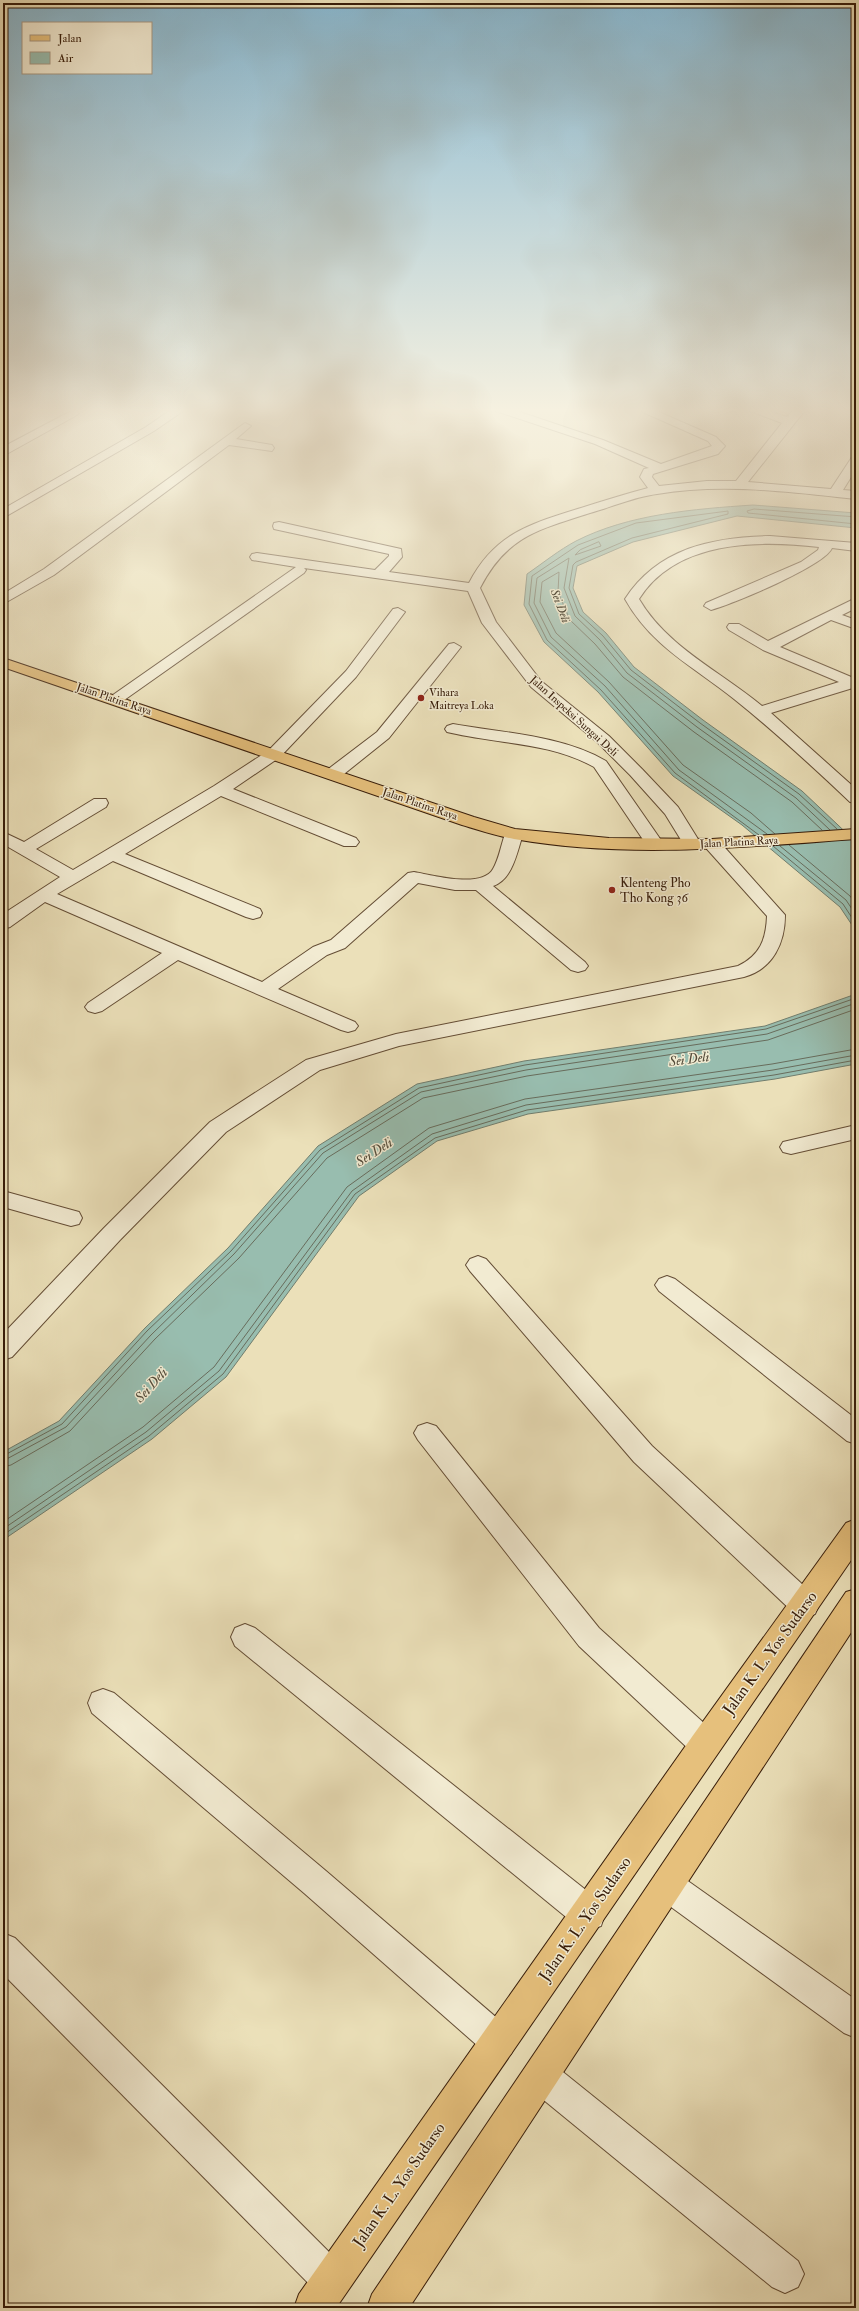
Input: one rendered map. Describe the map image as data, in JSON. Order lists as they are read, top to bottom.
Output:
{
  "streets": {
    "main road": ["Jalan Platina Raya", "Jalan K. L. Yos Sudarso"],
    "street": ["Jalan Inspeksi Sungai Deli"]
  },
  "crossings": [
    ["Jalan Platina Raya", "Jalan Inspeksi Sungai Deli"]
  ],
  "water": ["Sei Deli"],
  "places": ["Vihara Maitreya Loka", "Klenteng Pho Tho Kong 36"],
  "legend": ["Jalan", "Air"]
}
